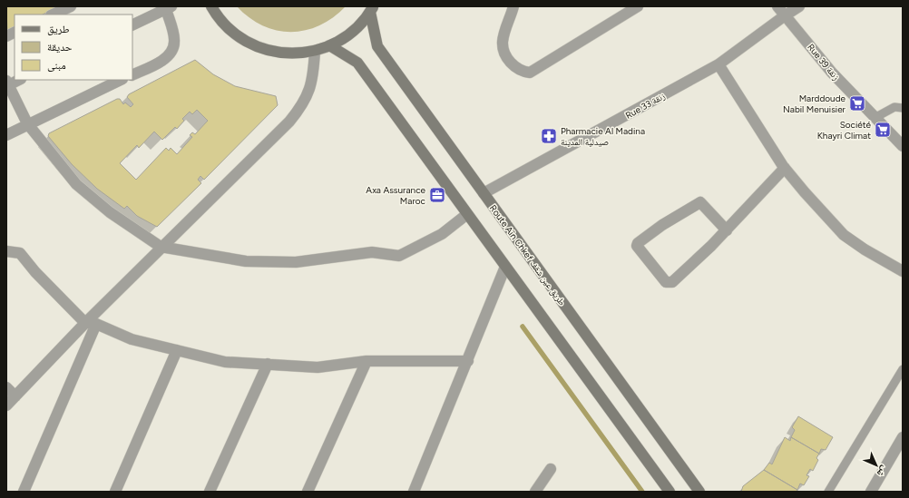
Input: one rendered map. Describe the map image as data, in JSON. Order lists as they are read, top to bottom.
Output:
{
  "streets": {
    "main road": ["Route Aïn Chkef طريق عين شقف"],
    "street": ["Rue 39 زنقة", "Rue 33 زنقة"]
  },
  "crossings": [
    ["Rue 39 زنقة", "Rue 33 زنقة"],
    ["Rue 33 زنقة", "Route Aïn Chkef طريق عين شقف"]
  ],
  "places": {
    "supermarket": ["Marddoude Nabil Menuisier", "Société Khayri Climat"],
    "pharmacy": ["Pharmacie Al Madina صيدلية المدينة"],
    "office": ["Axa Assurance Maroc"]
  },
  "legend": ["طريق", "حديقة", "مبنى"],
  "north": "bottom right"
}
